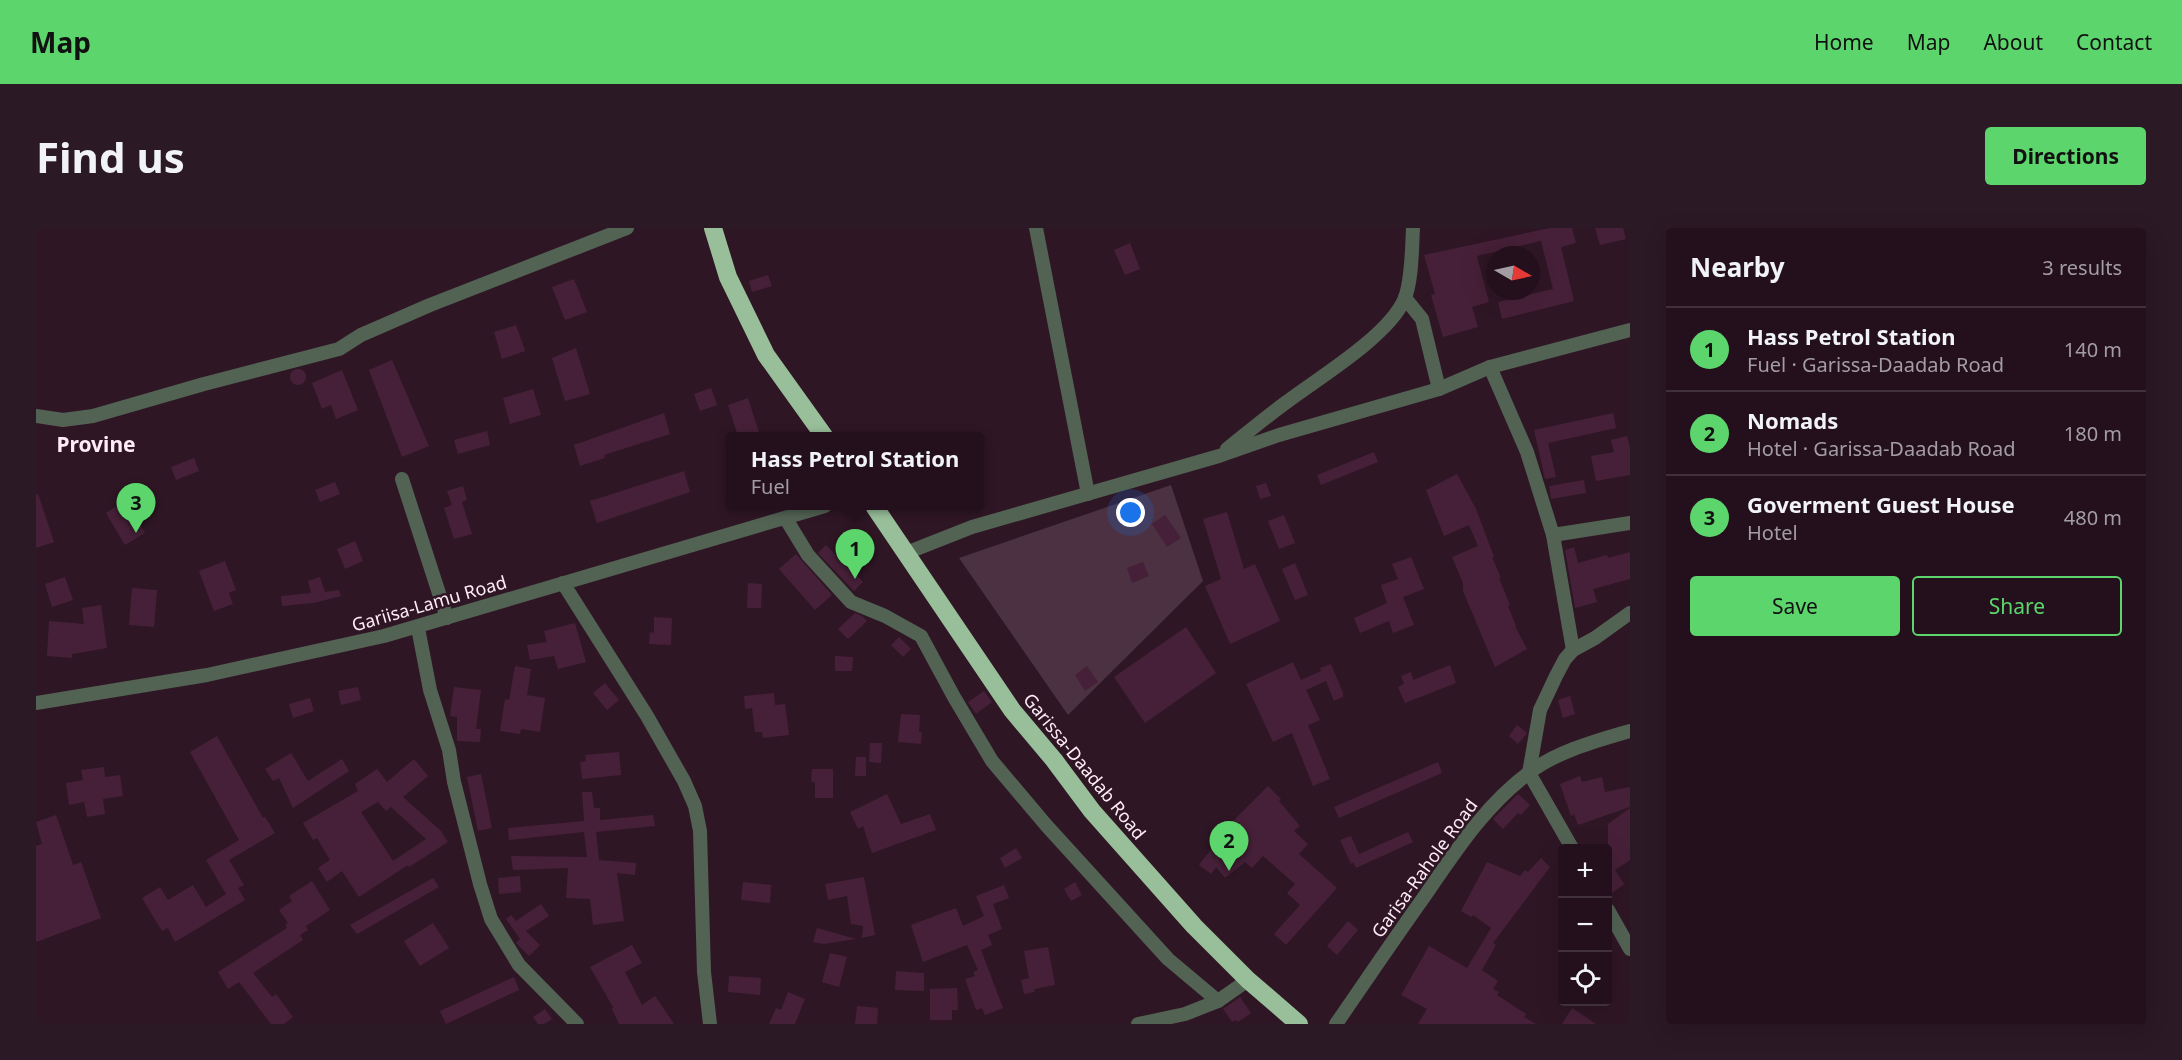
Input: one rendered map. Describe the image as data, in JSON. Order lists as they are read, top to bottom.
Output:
{
  "streets": {
    "highway": ["Garissa-Daadab Road"],
    "street": ["Gariisa-Lamu Road", "Garisa-Rahole Road"]
  },
  "districts": ["Provine"],
  "north": "right",
  "page": {
    "header": "Map",
    "nav": [
      "Home",
      "Map",
      "About",
      "Contact"
    ],
    "buttons": [
      "Directions",
      ["Save", "Share"]
    ],
    "title": "Find us",
    "heading": ["Nearby", "3 results"],
    "list": [
      {
        "mark": "1",
        "name": "Hass Petrol Station",
        "note": "Fuel · Garissa-Daadab Road",
        "value": "140 m"
      },
      {
        "mark": "2",
        "name": "Nomads",
        "note": "Hotel · Garissa-Daadab Road",
        "value": "180 m"
      },
      {
        "mark": "3",
        "name": "Goverment Guest House",
        "note": "Hotel",
        "value": "480 m"
      }
    ],
    "popup": ["Hass Petrol Station", "Fuel"],
    "pins": ["3", "1", "2"],
    "map_buttons": ["+", "−"]
  }
}
